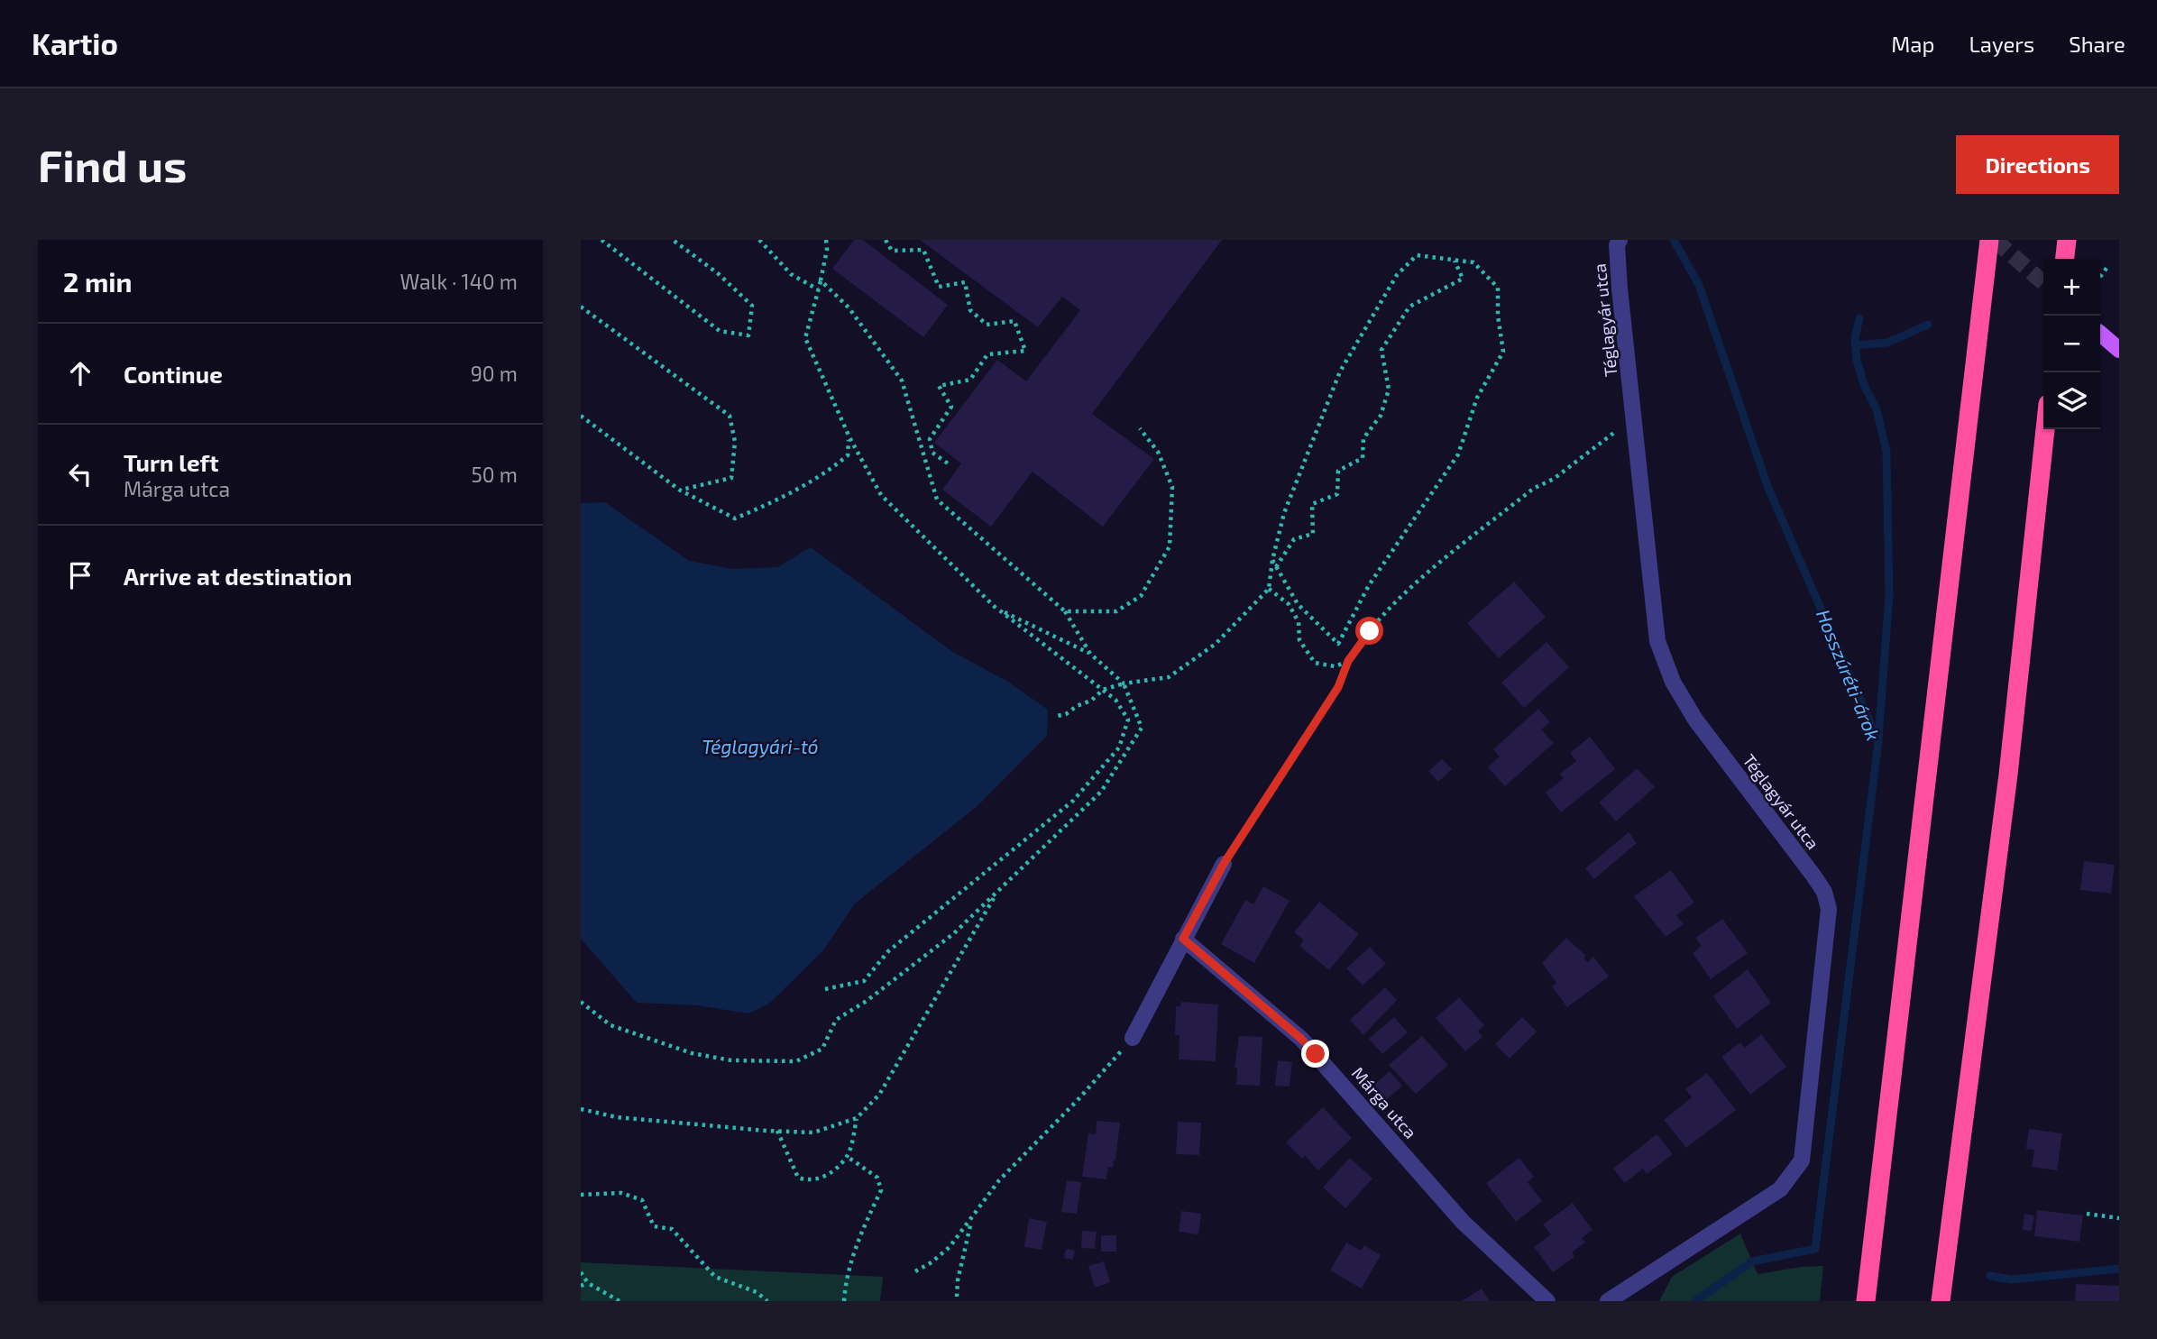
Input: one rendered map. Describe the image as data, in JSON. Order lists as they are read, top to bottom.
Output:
{
  "streets": {
    "street": ["Téglagyár utca", "Márga utca"]
  },
  "water": ["Hosszúréti-árok", "Téglagyári-tó"],
  "page": {
    "header": "Kartio",
    "nav": ["Map", "Layers", "Share"],
    "buttons": "Directions",
    "title": "Find us",
    "heading": ["2 min", "Walk · 140 m"],
    "map_buttons": ["+", "−"],
    "list": [
      ["Continue", "90 m"],
      ["Turn left", "Márga utca", "50 m"],
      "Arrive at destination"
    ]
  }
}
